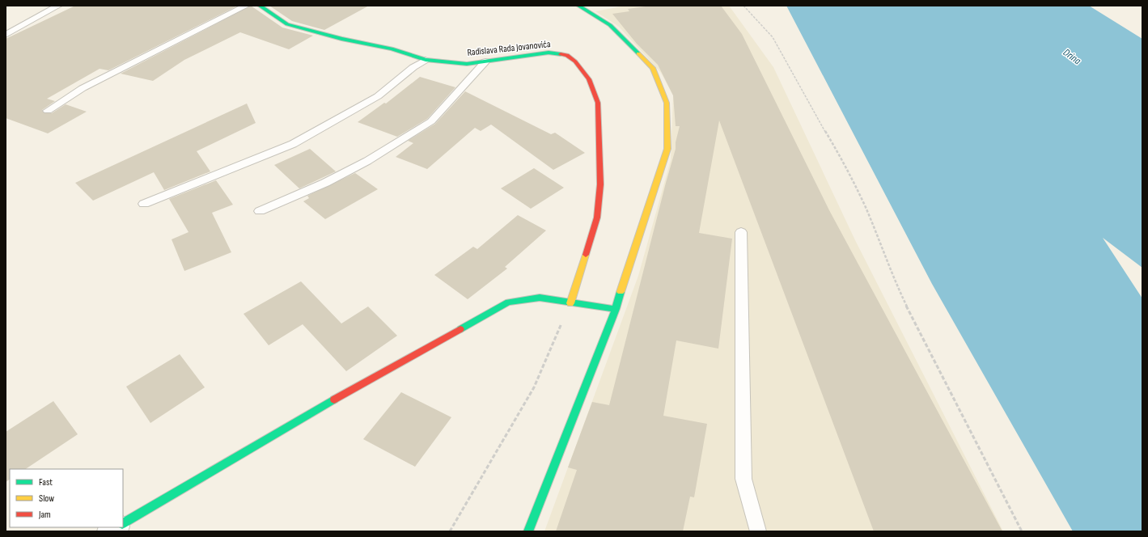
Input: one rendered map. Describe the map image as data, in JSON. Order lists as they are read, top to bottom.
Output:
{
  "streets": {
    "street": ["Radislava Rada Jovanovića"]
  },
  "water": ["Drina"],
  "legend": ["Fast", "Slow", "Jam"]
}
